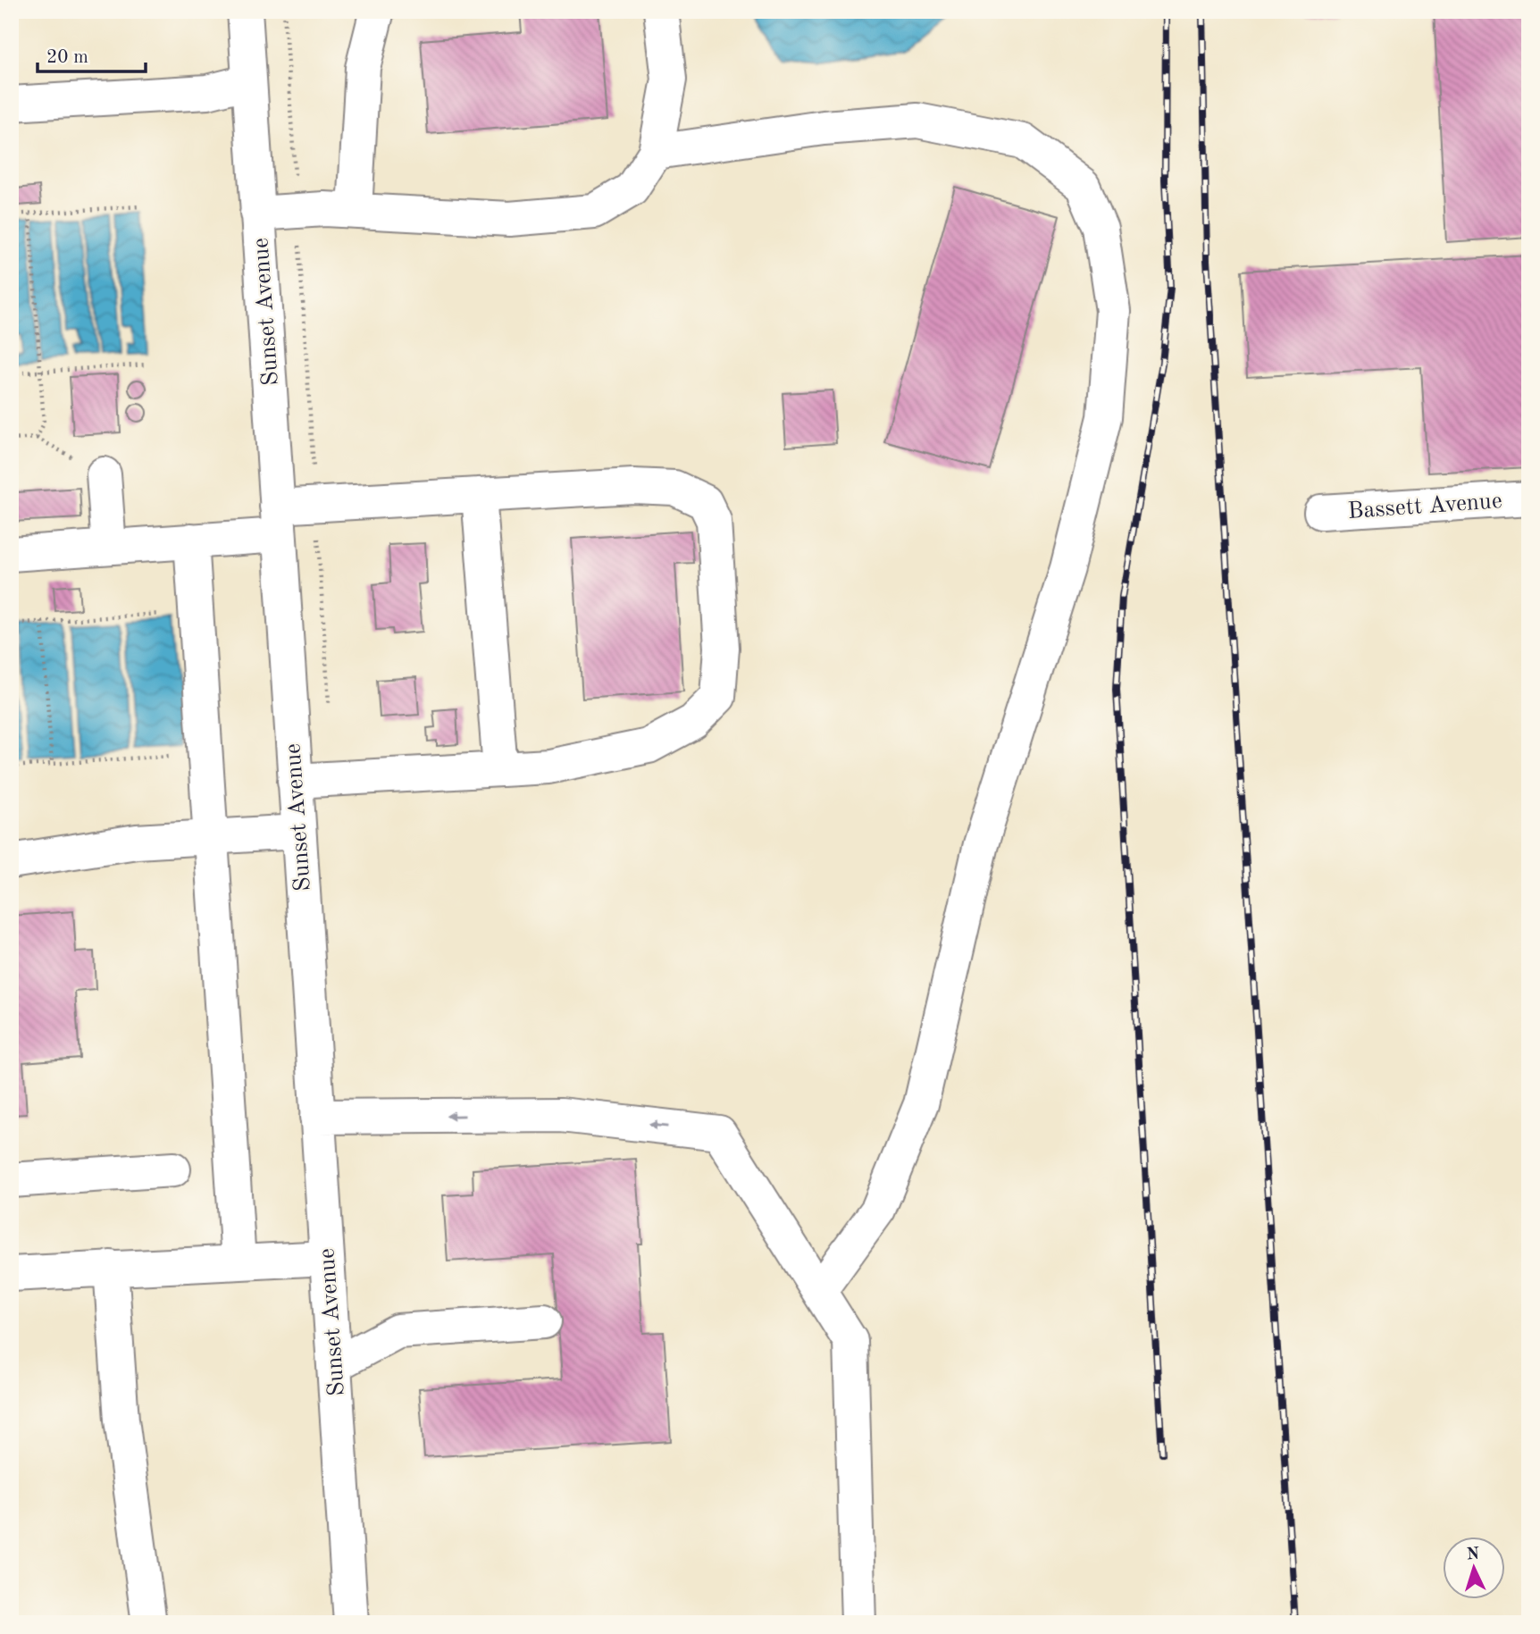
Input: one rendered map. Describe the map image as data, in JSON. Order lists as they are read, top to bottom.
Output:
{
  "streets": {
    "street": ["Sunset Avenue", "Bassett Avenue"]
  },
  "scale_bar": "20 m",
  "north": "top"
}
